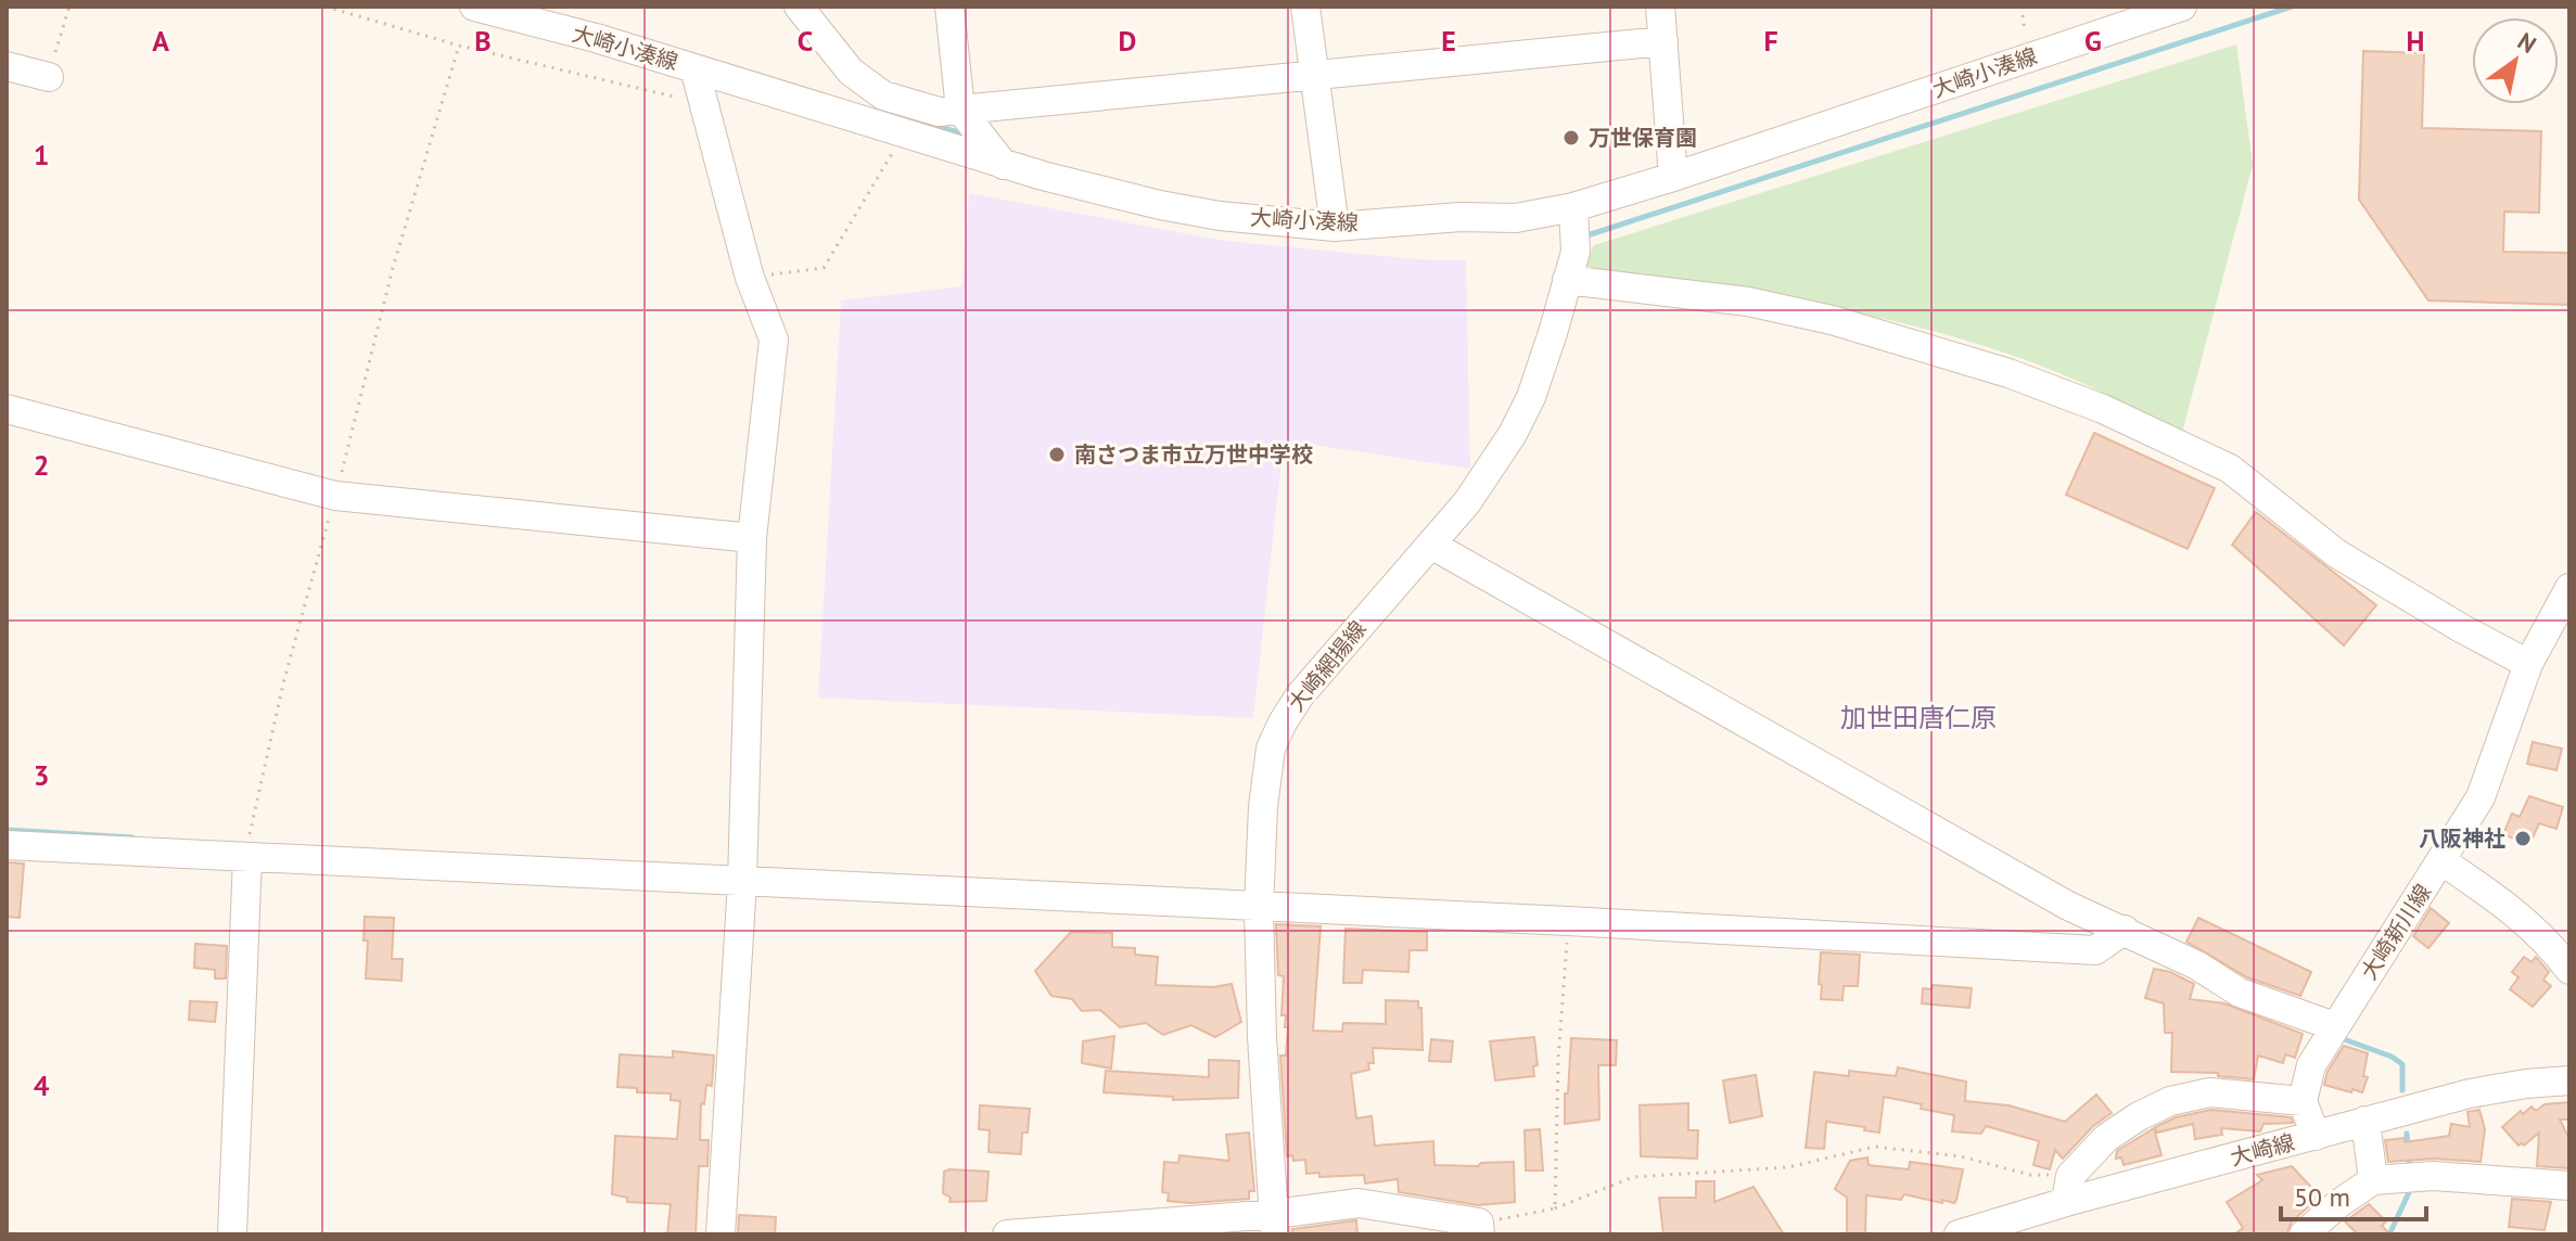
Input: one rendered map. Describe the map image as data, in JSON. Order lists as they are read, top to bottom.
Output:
{
  "streets": {
    "street": [
      "大崎小湊線",
      "大崎網揚線",
      "大崎新川線",
      "大崎線"
    ]
  },
  "crossings": [
    ["大崎小湊線", "大崎網揚線"]
  ],
  "districts": ["加世田唐仁原"],
  "places": ["万世保育園", "南さつま市立万世中学校", "八阪神社"],
  "scale_bar": "50 m",
  "north": "top right",
  "grid": {
    "columns": [
      "A",
      "B",
      "C",
      "D",
      "E",
      "F",
      "G",
      "H"
    ],
    "rows": [
      "1",
      "2",
      "3",
      "4"
    ]
  }
}
